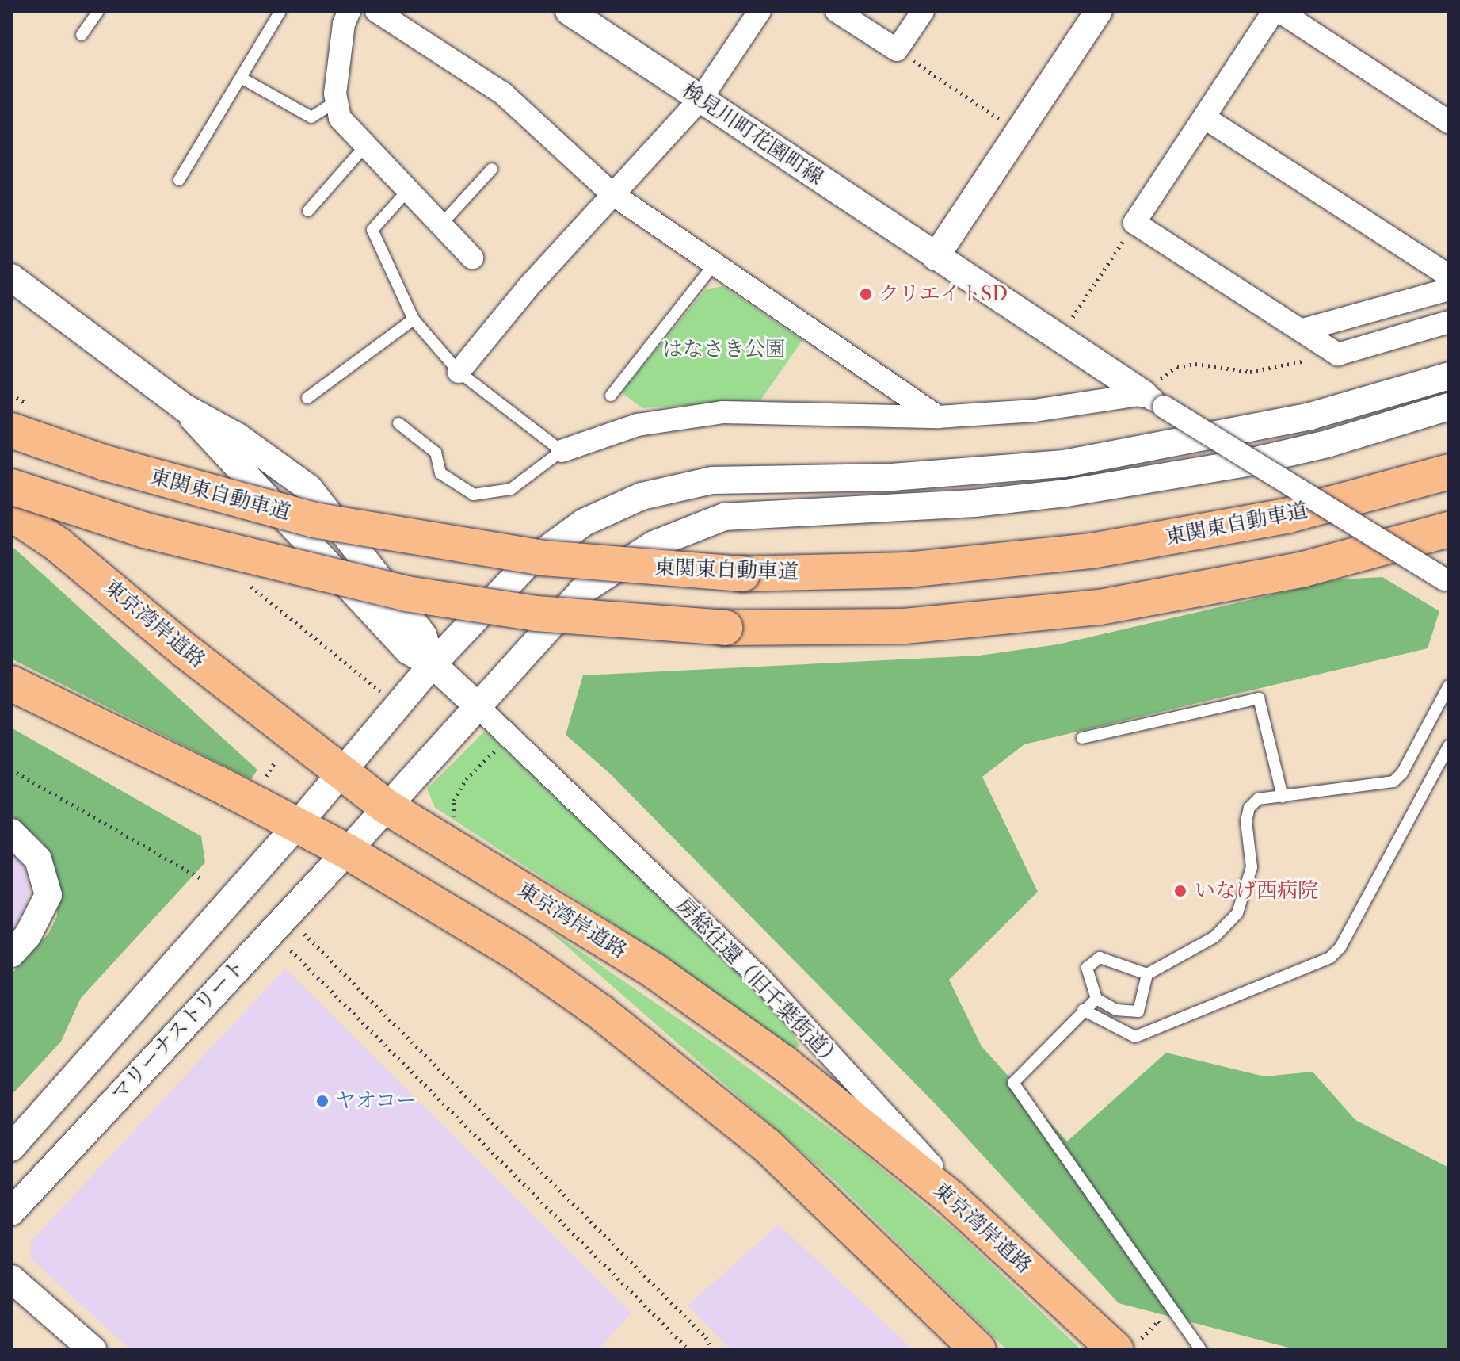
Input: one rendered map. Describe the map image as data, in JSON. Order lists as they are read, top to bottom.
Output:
{
  "streets": {
    "highway": ["東関東自動車道", "東京湾岸道路"],
    "street": ["検見川町花園町線", "房総往還（旧千葉街道）", "マリーナストリート"]
  },
  "crossings": [
    ["東京湾岸道路", "房総往還（旧千葉街道）"],
    ["東京湾岸道路", "マリーナストリート"],
    ["房総往還（旧千葉街道）", "マリーナストリート"]
  ],
  "parks": ["はなさき公園"],
  "places": ["クリエイトSD", "いなげ西病院", "ヤオコー"]
}
